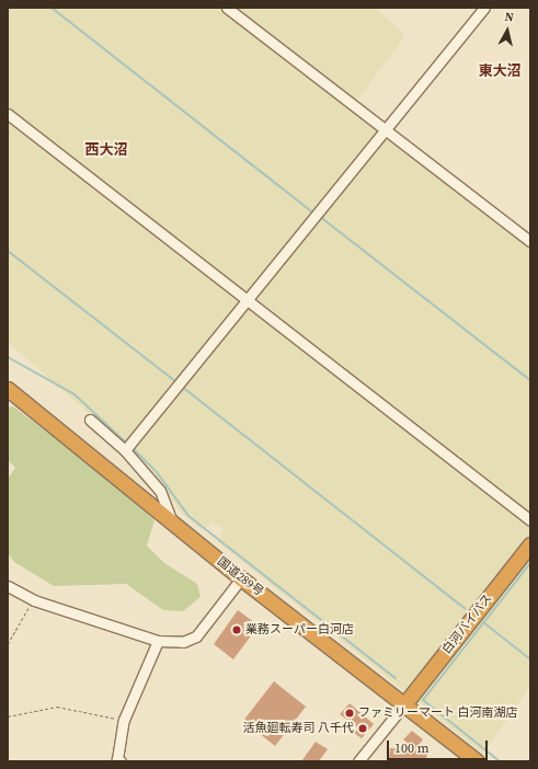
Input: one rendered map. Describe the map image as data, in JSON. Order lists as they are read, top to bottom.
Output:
{
  "streets": {
    "highway": ["国道289号", "白河バイパス"]
  },
  "crossings": [
    ["国道289号", "白河バイパス"]
  ],
  "districts": ["東大沼", "西大沼"],
  "places": ["業務スーパー白河店", "ファミリーマート 白河南湖店", "活魚廻転寿司 八千代"],
  "scale_bar": "100 m",
  "north": "top"
}
